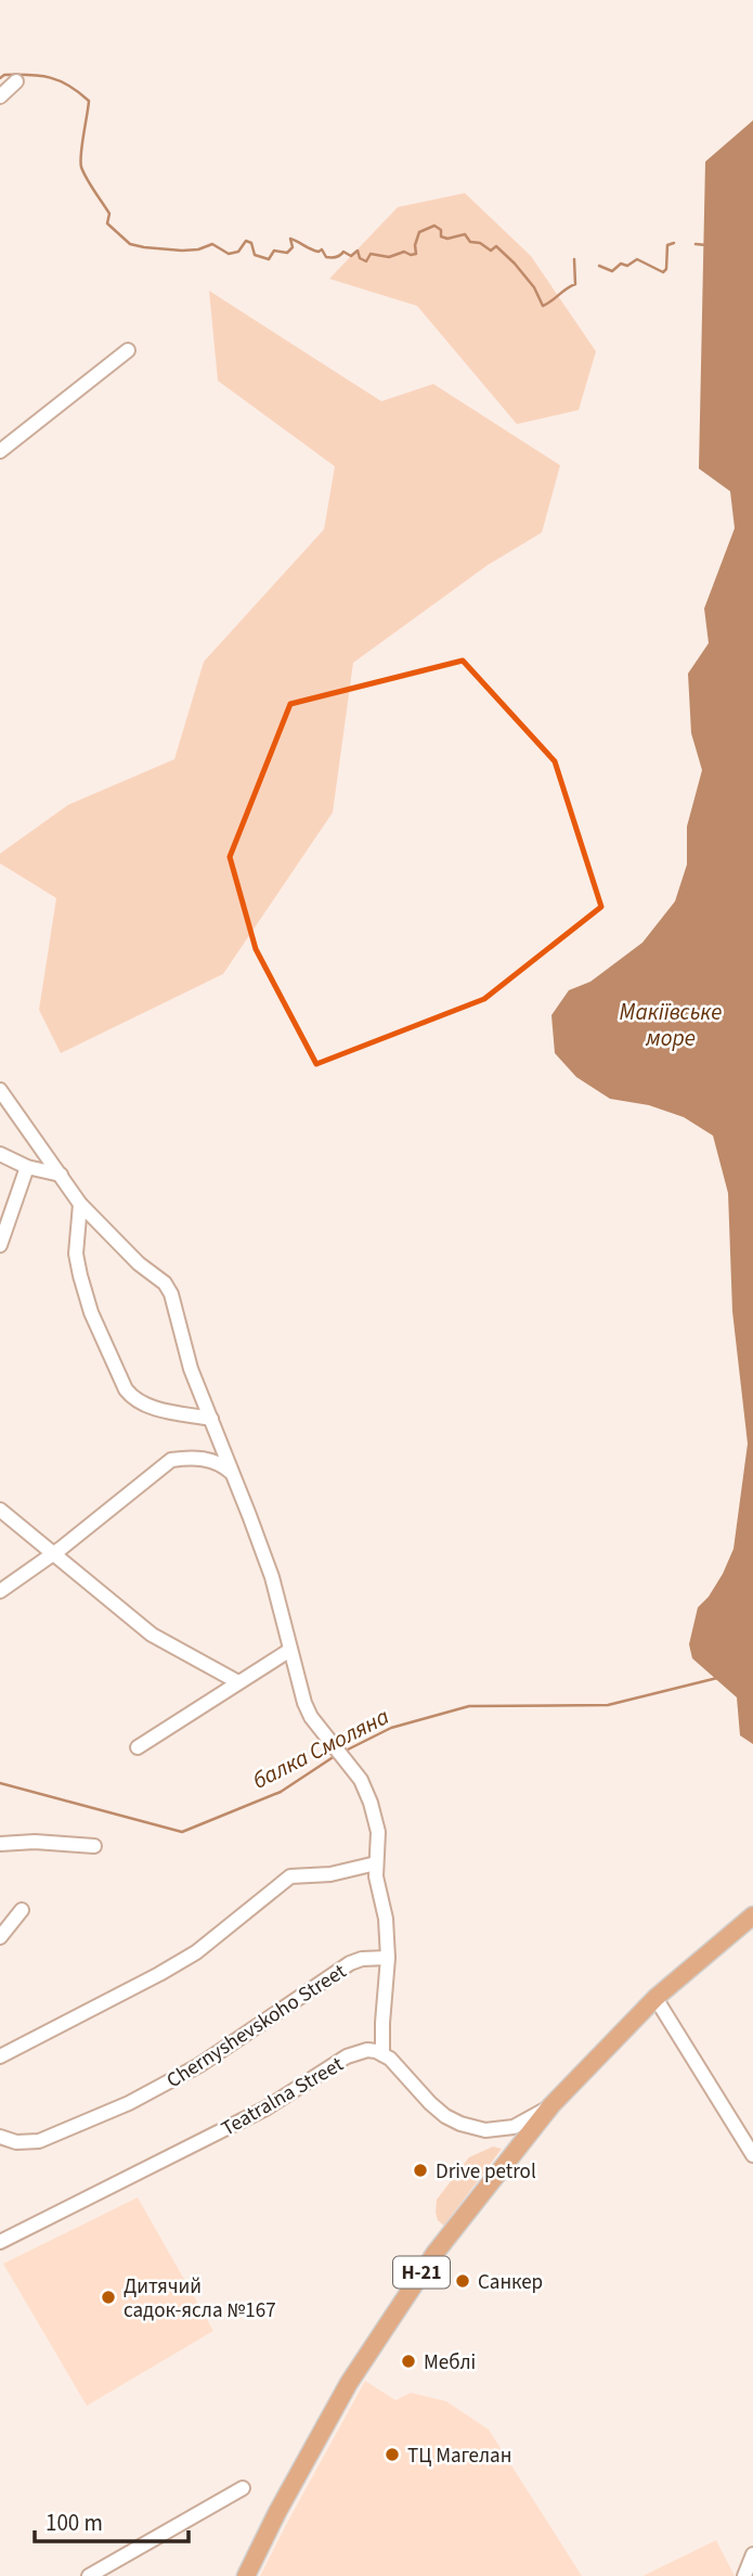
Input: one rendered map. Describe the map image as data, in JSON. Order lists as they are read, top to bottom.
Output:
{
  "streets": {
    "main road": ["Н-21"],
    "street": ["Chernyshevskoho Street", "Teatralna Street"]
  },
  "water": ["Макіївське море", "балка Смоляна"],
  "places": [
    "Drive petrol",
    "Санкер",
    "Дитячий садок-ясла №167",
    "Меблі",
    "ТЦ Магелан"
  ],
  "scale_bar": "100 m"
}
